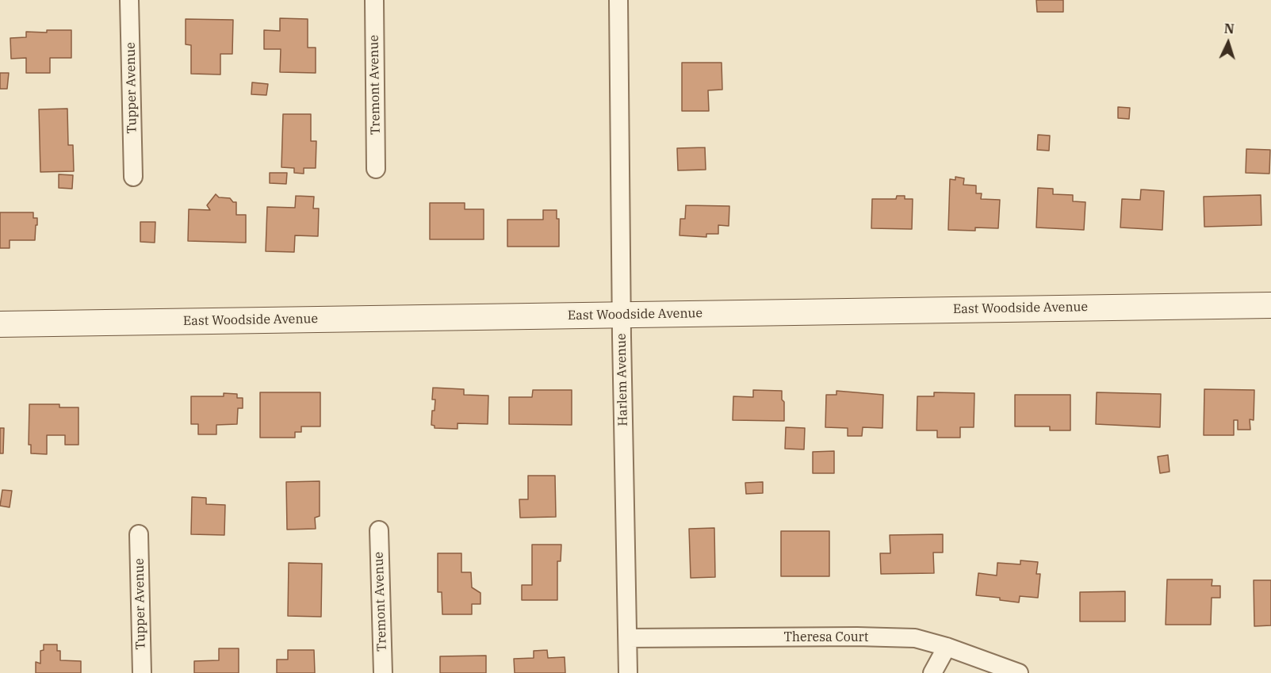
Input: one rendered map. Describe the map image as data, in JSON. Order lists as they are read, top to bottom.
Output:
{
  "streets": {
    "main road": ["East Woodside Avenue"],
    "street": [
      "Tremont Avenue",
      "Tupper Avenue",
      "Harlem Avenue",
      "Theresa Court"
    ]
  },
  "crossings": [
    ["East Woodside Avenue", "Harlem Avenue"],
    ["Harlem Avenue", "Theresa Court"]
  ],
  "north": "top"
}
